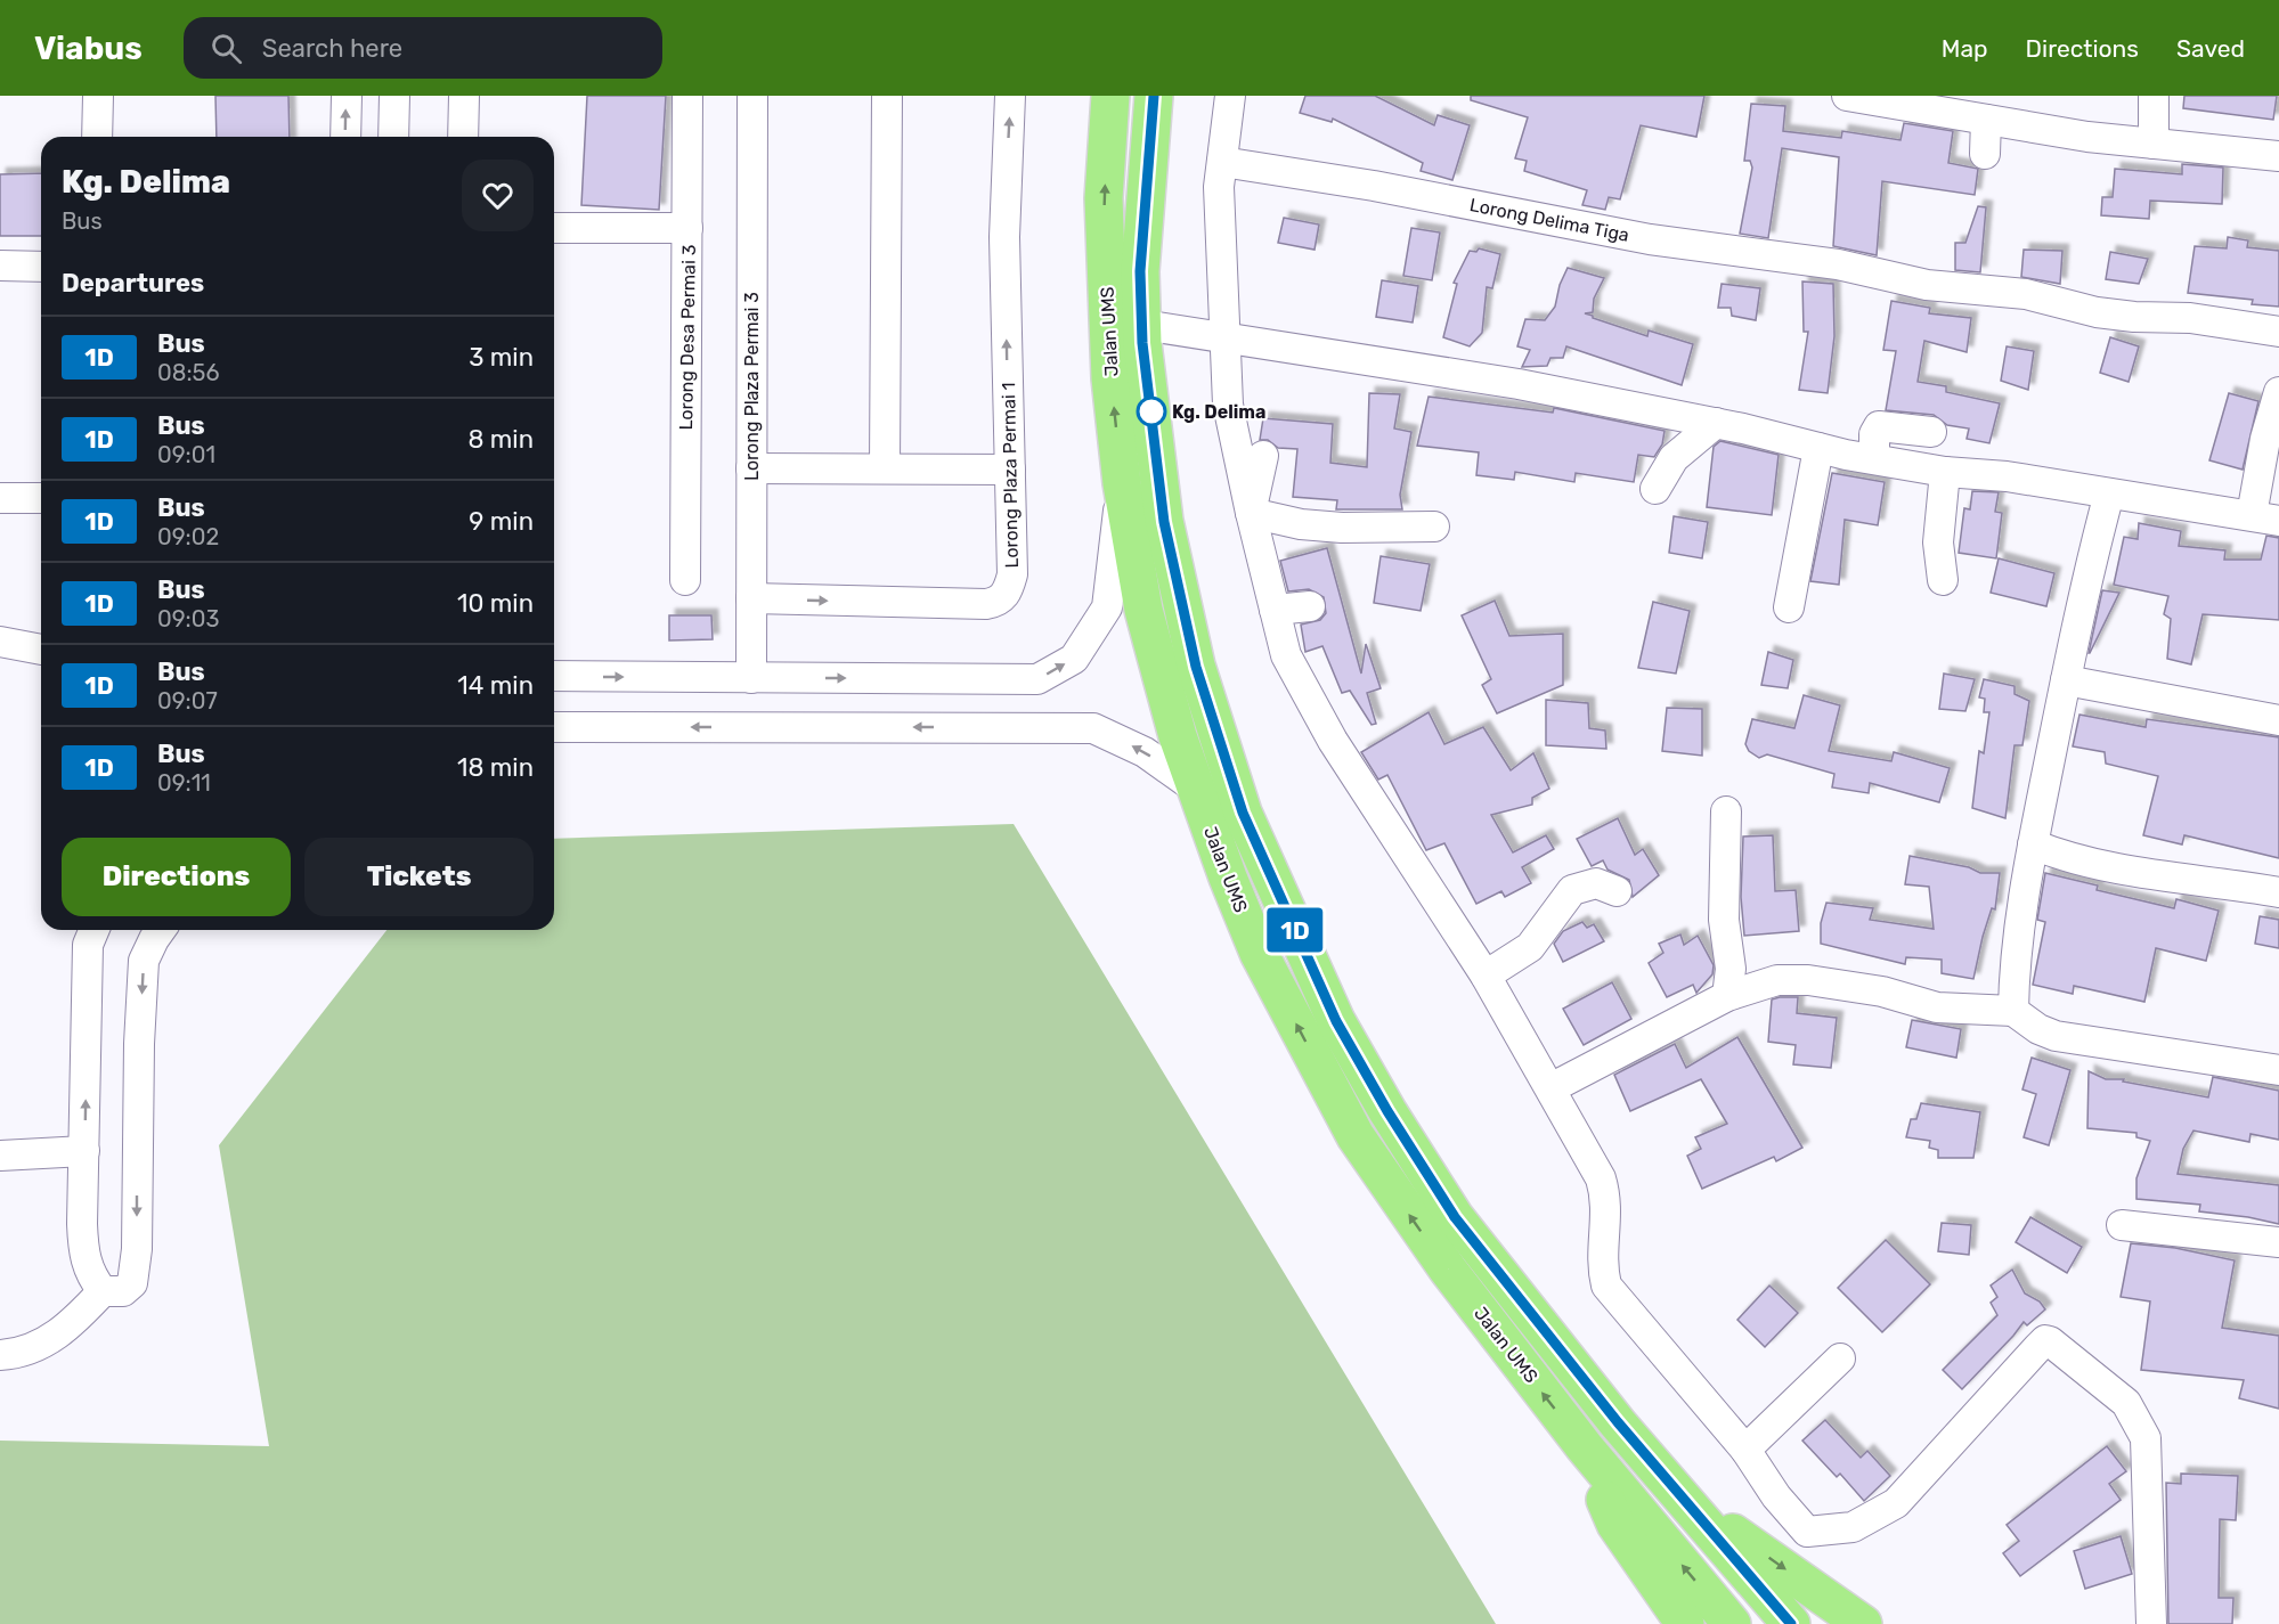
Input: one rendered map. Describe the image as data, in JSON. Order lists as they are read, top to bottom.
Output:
{
  "streets": {
    "highway": ["Jalan UMS"],
    "street": [
      "Lorong Delima Tiga",
      "Lorong Desa Permai 3",
      "Lorong Plaza Permai 3",
      "Lorong Plaza Permai 1"
    ]
  },
  "crossings": [
    ["Lorong Plaza Permai 3", "Lorong Plaza Permai 1"]
  ],
  "places": ["Kg. Delima"],
  "lines": ["bus line 1D"],
  "page": {
    "header": "Viabus",
    "search": "Search here",
    "nav": ["Map", "Directions", "Saved"],
    "on_map": "1D",
    "heading": [
      ["Kg. Delima", "Bus"],
      "Departures"
    ],
    "list": [
      {
        "mark": "1D",
        "name": "Bus",
        "note": "08:56",
        "value": "3 min"
      },
      {
        "mark": "1D",
        "name": "Bus",
        "note": "09:01",
        "value": "8 min"
      },
      {
        "mark": "1D",
        "name": "Bus",
        "note": "09:02",
        "value": "9 min"
      },
      {
        "mark": "1D",
        "name": "Bus",
        "note": "09:03",
        "value": "10 min"
      },
      {
        "mark": "1D",
        "name": "Bus",
        "note": "09:07",
        "value": "14 min"
      },
      {
        "mark": "1D",
        "name": "Bus",
        "note": "09:11",
        "value": "18 min"
      }
    ],
    "buttons": ["Directions", "Tickets"]
  }
}
